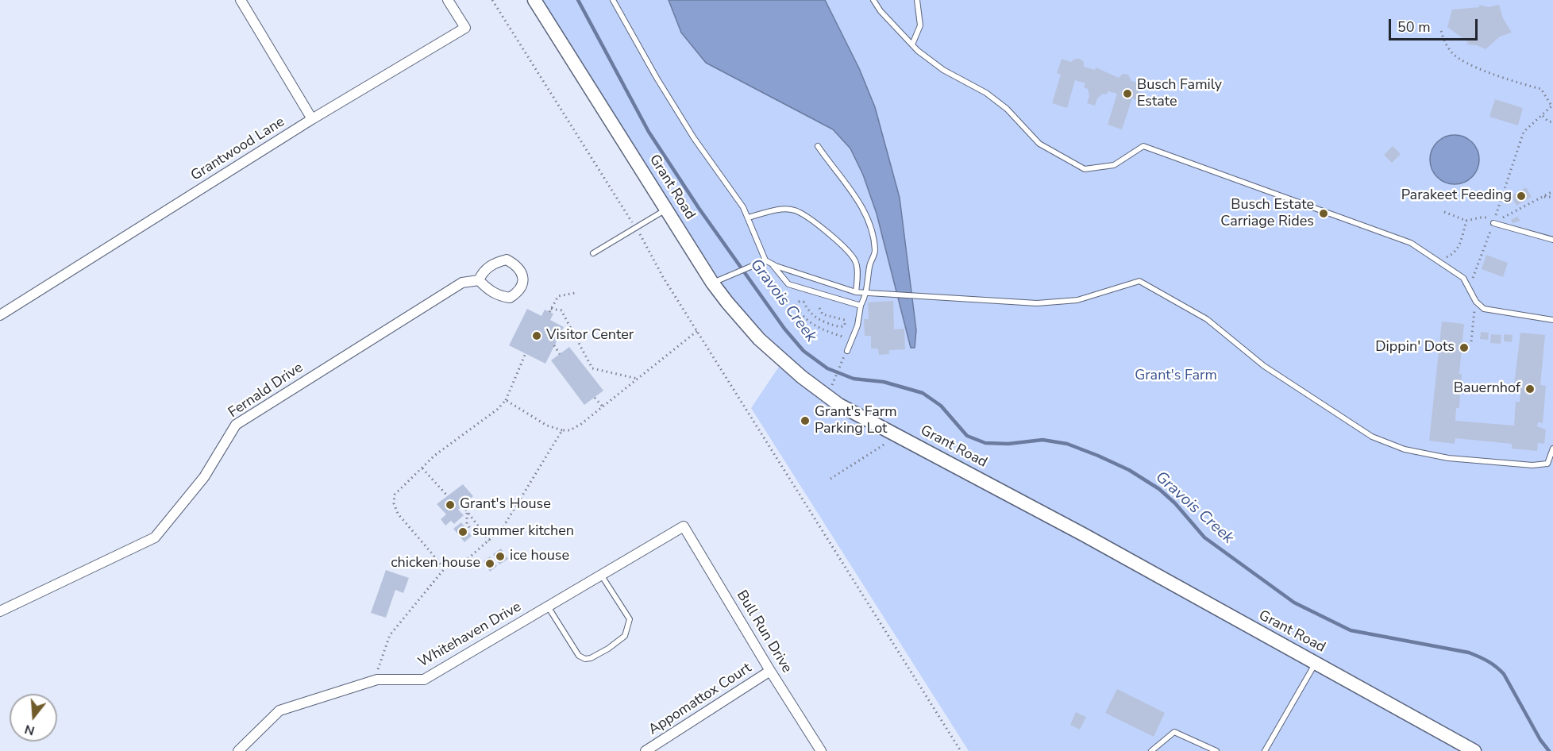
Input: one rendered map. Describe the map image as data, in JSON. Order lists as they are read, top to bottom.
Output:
{
  "streets": {
    "street": [
      "Grantwood Lane",
      "Grant Road",
      "Fernald Drive",
      "Bull Run Drive",
      "Whitehaven Drive",
      "Appomattox Court"
    ]
  },
  "crossings": [
    ["Bull Run Drive", "Whitehaven Drive"],
    ["Bull Run Drive", "Appomattox Court"]
  ],
  "water": ["Gravois Creek"],
  "parks": ["Grant's Farm"],
  "places": [
    "Busch Family Estate",
    "Parakeet Feeding",
    "Busch Estate Carriage Rides",
    "Visitor Center",
    "Dippin' Dots",
    "Bauernhof",
    "Grant's Farm Parking Lot",
    "Grant's House",
    "summer kitchen",
    "ice house",
    "chicken house"
  ],
  "scale_bar": "50 m",
  "north": "bottom"
}
